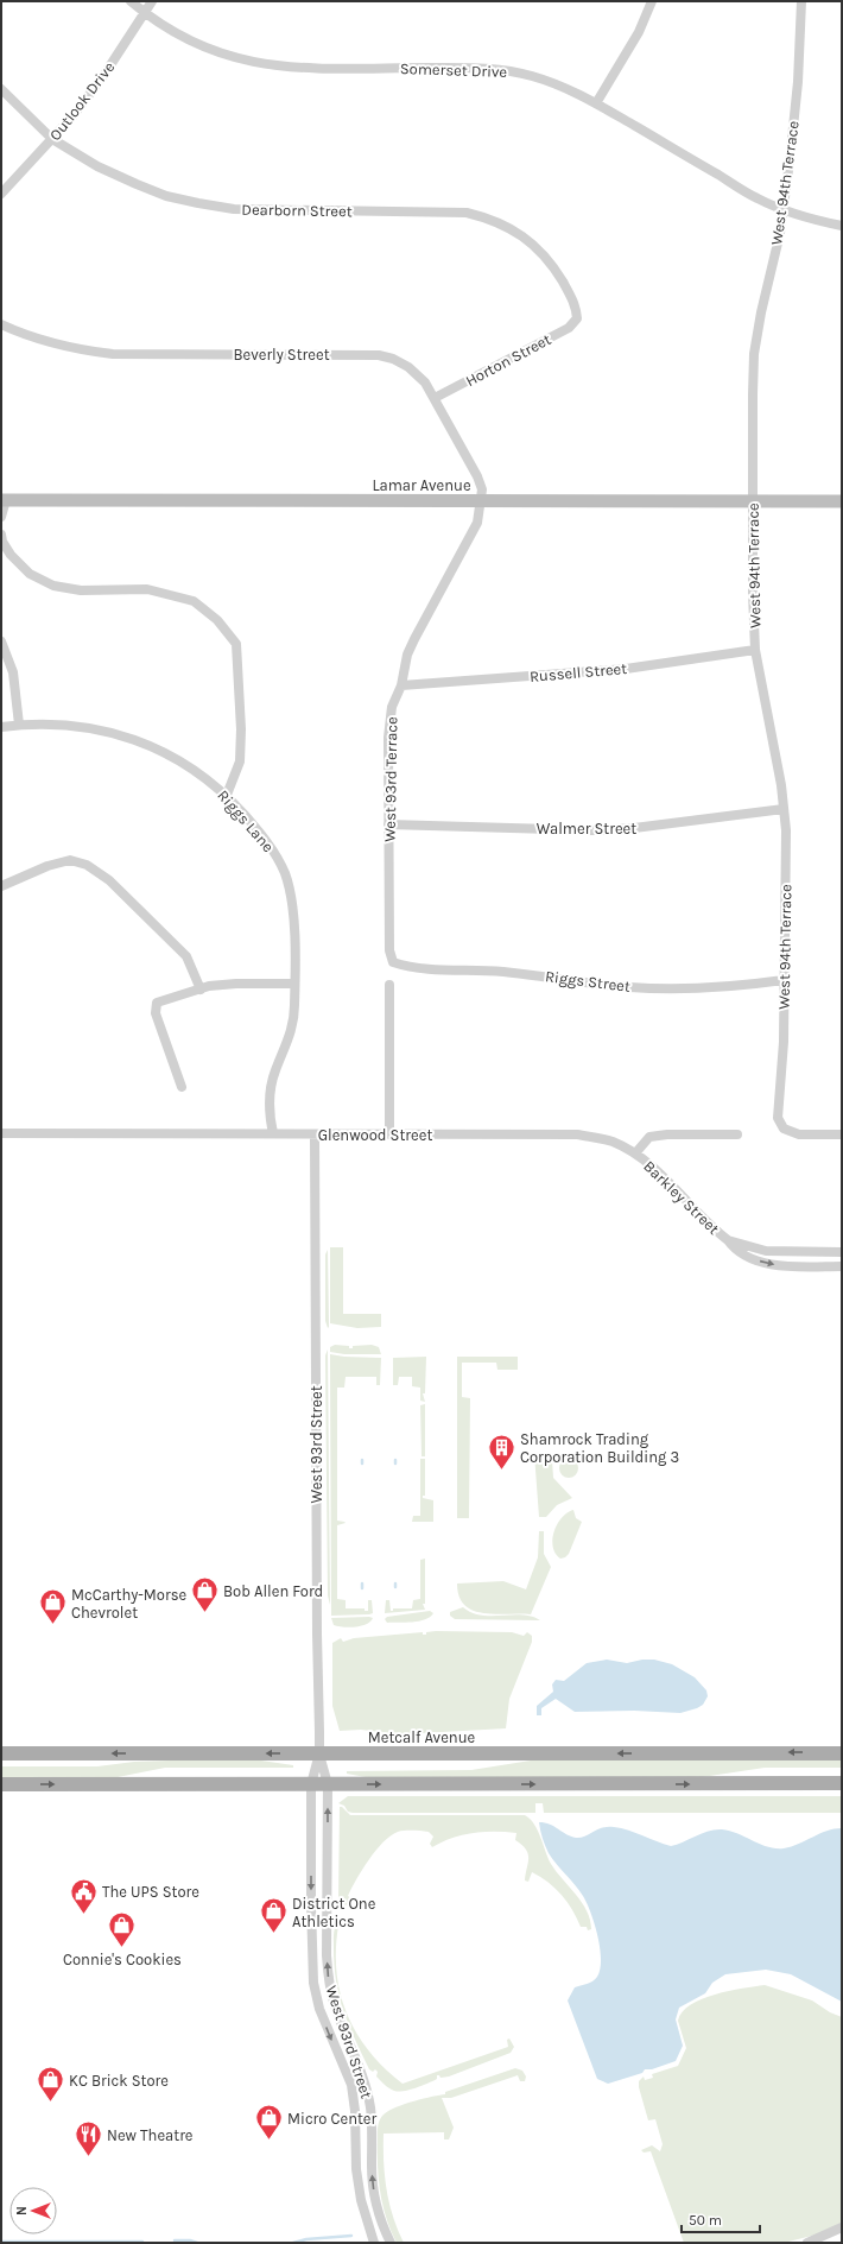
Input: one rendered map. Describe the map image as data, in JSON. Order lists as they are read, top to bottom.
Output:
{
  "streets": {
    "main road": ["Metcalf Avenue"],
    "street": [
      "Somerset Drive",
      "Outlook Drive",
      "West 94th Terrace",
      "Dearborn Street",
      "Beverly Street",
      "Horton Street",
      "Lamar Avenue",
      "Russell Street",
      "West 93rd Terrace",
      "Riggs Lane",
      "Walmer Street",
      "Riggs Street",
      "Glenwood Street",
      "Barkley Street",
      "West 93rd Street"
    ]
  },
  "crossings": [
    ["Somerset Drive", "Outlook Drive"],
    ["Somerset Drive", "West 94th Terrace"],
    ["Outlook Drive", "Dearborn Street"],
    ["West 94th Terrace", "Lamar Avenue"],
    ["West 94th Terrace", "Russell Street"],
    ["West 94th Terrace", "Walmer Street"],
    ["West 94th Terrace", "Riggs Street"],
    ["Dearborn Street", "Horton Street"],
    ["Beverly Street", "Horton Street"],
    ["Beverly Street", "Lamar Avenue"],
    ["Beverly Street", "West 93rd Terrace"],
    ["Lamar Avenue", "West 93rd Terrace"],
    ["Russell Street", "West 93rd Terrace"],
    ["West 93rd Terrace", "Walmer Street"],
    ["West 93rd Terrace", "Riggs Street"],
    ["Riggs Lane", "Glenwood Street"],
    ["Glenwood Street", "Barkley Street"],
    ["Glenwood Street", "West 93rd Street"],
    ["West 93rd Street", "Metcalf Avenue"]
  ],
  "places": {
    "building": ["Shamrock Trading Corporation Building 3"],
    "shop": [
      "Bob Allen Ford",
      "McCarthy-Morse Chevrolet",
      "District One Athletics",
      "Connie's Cookies",
      "KC Brick Store",
      "Micro Center"
    ],
    "public building": ["The UPS Store"],
    "restaurant": ["New Theatre"]
  },
  "scale_bar": "50 m",
  "north": "left"
}
